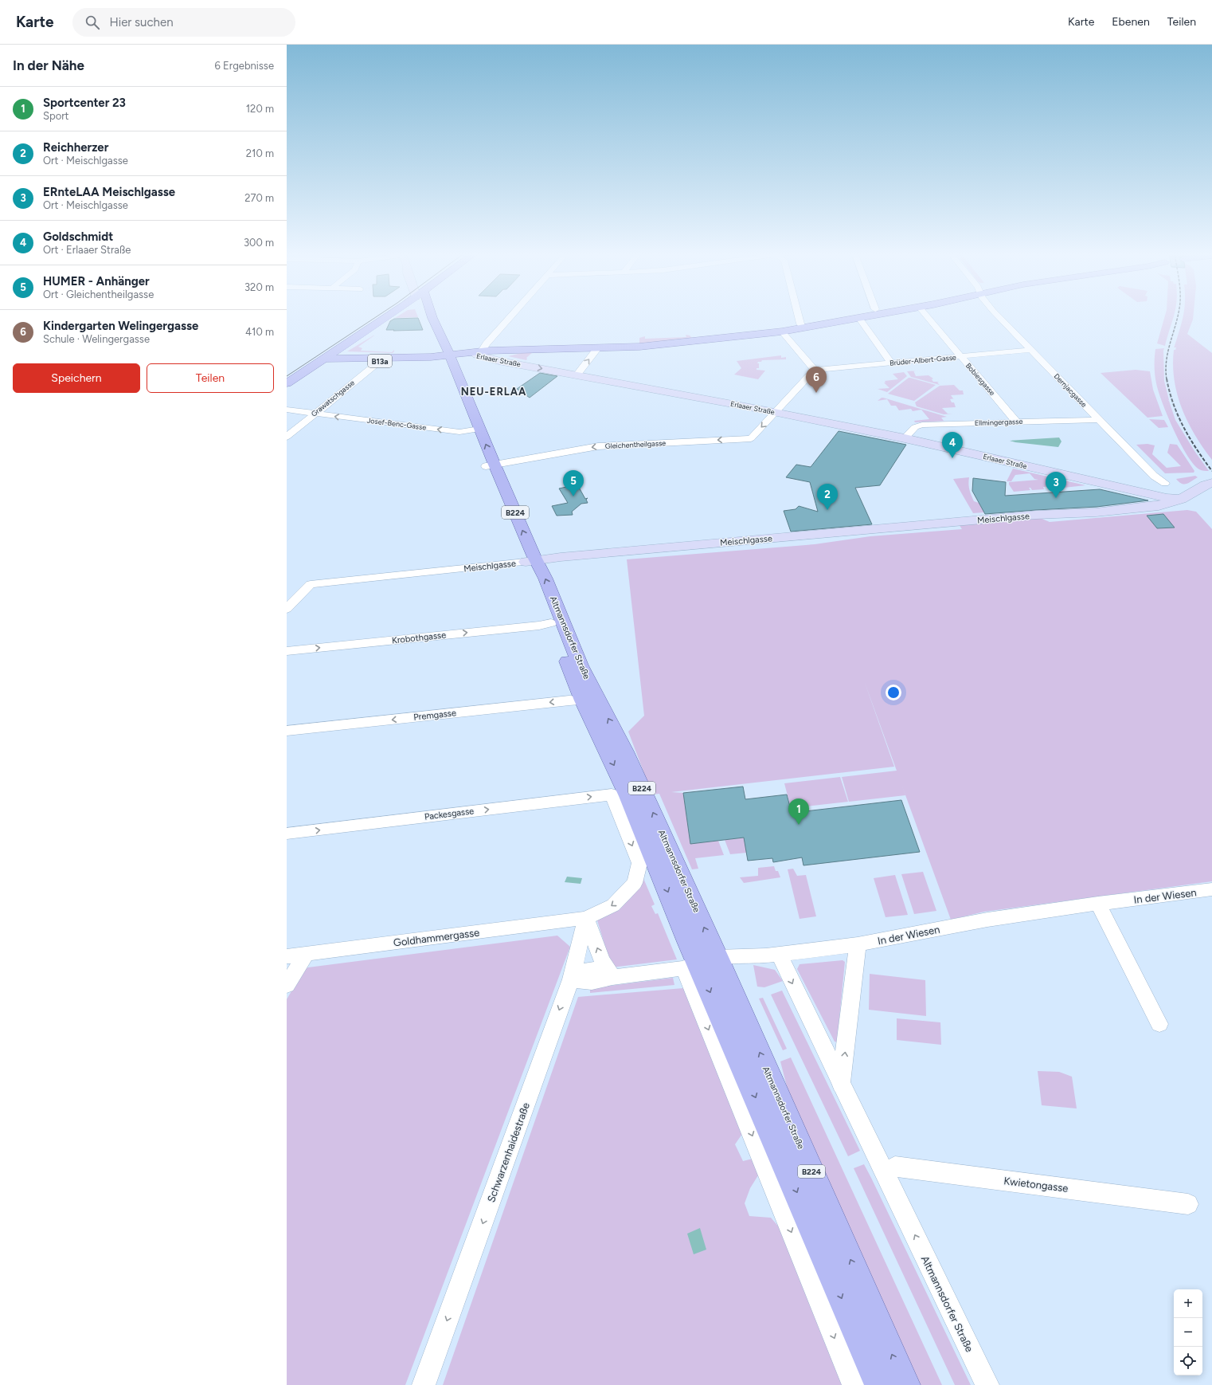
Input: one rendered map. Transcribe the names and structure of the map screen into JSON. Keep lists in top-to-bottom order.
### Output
{
  "streets": {
    "main road": [
      "Erlaaer Straße",
      "B13a",
      "B224",
      "Altmannsdorfer Straße"
    ],
    "street": [
      "Brüder-Albert-Gasse",
      "Bobiesgasse",
      "Dernjacgasse",
      "Grawatschgasse",
      "Ellmingergasse",
      "Josef-Benc-Gasse",
      "Gleichentheilgasse",
      "Meischlgasse",
      "Krobothgasse",
      "Premgasse",
      "Packesgasse",
      "In der Wiesen",
      "Goldhammergasse",
      "Schwarzenhaidestraße",
      "Kwietongasse"
    ]
  },
  "crossings": [
    ["Erlaaer Straße", "B13a"],
    ["Erlaaer Straße", "Grawatschgasse"],
    ["Erlaaer Straße", "Ellmingergasse"],
    ["Erlaaer Straße", "Gleichentheilgasse"],
    ["Erlaaer Straße", "Meischlgasse"],
    ["Erlaaer Straße", "Altmannsdorfer Straße"],
    ["Brüder-Albert-Gasse", "Bobiesgasse"],
    ["Brüder-Albert-Gasse", "Dernjacgasse"],
    ["Brüder-Albert-Gasse", "Gleichentheilgasse"],
    ["Bobiesgasse", "Ellmingergasse"],
    ["Dernjacgasse", "Ellmingergasse"],
    ["Grawatschgasse", "Josef-Benc-Gasse"],
    ["Josef-Benc-Gasse", "Altmannsdorfer Straße"],
    ["Gleichentheilgasse", "Altmannsdorfer Straße"],
    ["Meischlgasse", "Altmannsdorfer Straße"],
    ["Krobothgasse", "Altmannsdorfer Straße"],
    ["Altmannsdorfer Straße", "Premgasse"],
    ["Altmannsdorfer Straße", "In der Wiesen"],
    ["Altmannsdorfer Straße", "Kwietongasse"],
    ["Packesgasse", "Goldhammergasse"],
    ["Goldhammergasse", "Schwarzenhaidestraße"]
  ],
  "one_way": [
    "Josef-Benc-Gasse",
    "Gleichentheilgasse",
    "Krobothgasse",
    "Premgasse",
    "Packesgasse",
    "Schwarzenhaidestraße"
  ],
  "districts": ["NEU-ERLAA"],
  "page": {
    "header": "Karte",
    "search": "Hier suchen",
    "nav": ["Karte", "Ebenen", "Teilen"],
    "heading": ["In der Nähe", "6 Ergebnisse"],
    "list": [
      {
        "mark": "1",
        "name": "Sportcenter 23",
        "note": "Sport",
        "value": "120 m"
      },
      {
        "mark": "2",
        "name": "Reichherzer",
        "note": "Ort · Meischlgasse",
        "value": "210 m"
      },
      {
        "mark": "3",
        "name": "ERnteLAA Meischlgasse",
        "note": "Ort · Meischlgasse",
        "value": "270 m"
      },
      {
        "mark": "4",
        "name": "Goldschmidt",
        "note": "Ort · Erlaaer Straße",
        "value": "300 m"
      },
      {
        "mark": "5",
        "name": "HUMER - Anhänger",
        "note": "Ort · Gleichentheilgasse",
        "value": "320 m"
      },
      {
        "mark": "6",
        "name": "Kindergarten Welingergasse",
        "note": "Schule · Welingergasse",
        "value": "410 m"
      }
    ],
    "buttons": ["Speichern", "Teilen"],
    "pins": [
      "6",
      "4",
      "5",
      "3",
      "2",
      "1"
    ],
    "map_buttons": ["+", "−"]
  }
}
